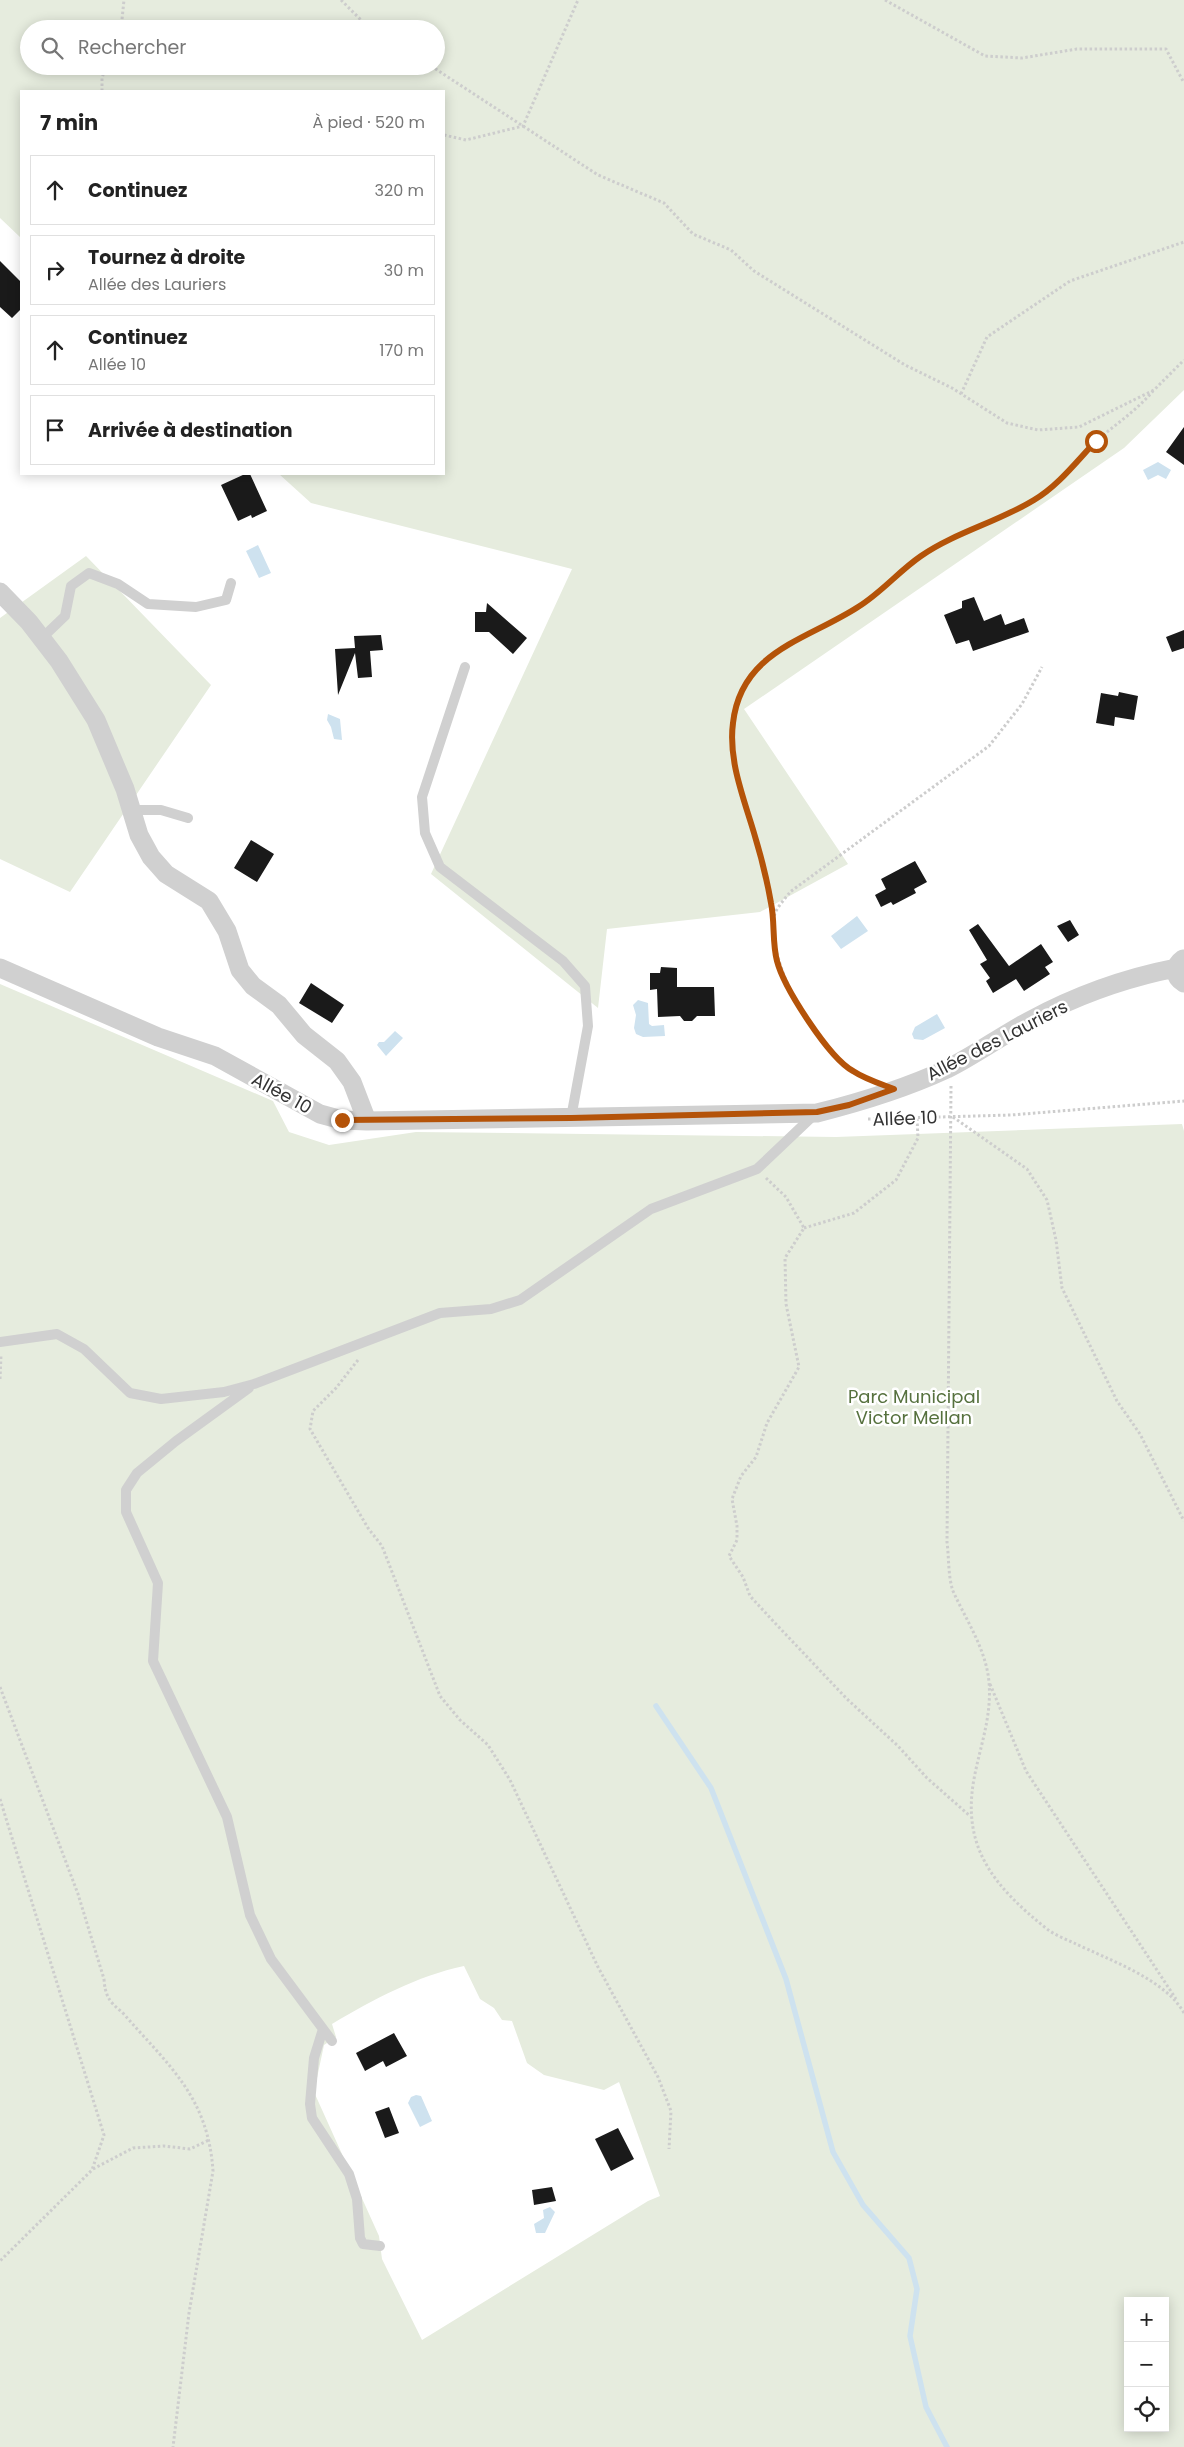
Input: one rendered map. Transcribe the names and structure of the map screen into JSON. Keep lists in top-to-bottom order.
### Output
{
  "streets": {
    "street": ["Allée des Lauriers", "Allée 10"]
  },
  "crossings": [
    ["Allée des Lauriers", "Allée 10"]
  ],
  "parks": ["Parc Municipal Victor Mellan"],
  "page": {
    "search": "Rechercher",
    "heading": ["7 min", "À pied · 520 m"],
    "list": [
      ["Continuez", "320 m"],
      ["Tournez à droite", "Allée des Lauriers", "30 m"],
      ["Continuez", "Allée 10", "170 m"],
      "Arrivée à destination"
    ],
    "map_buttons": ["+", "−"]
  }
}
